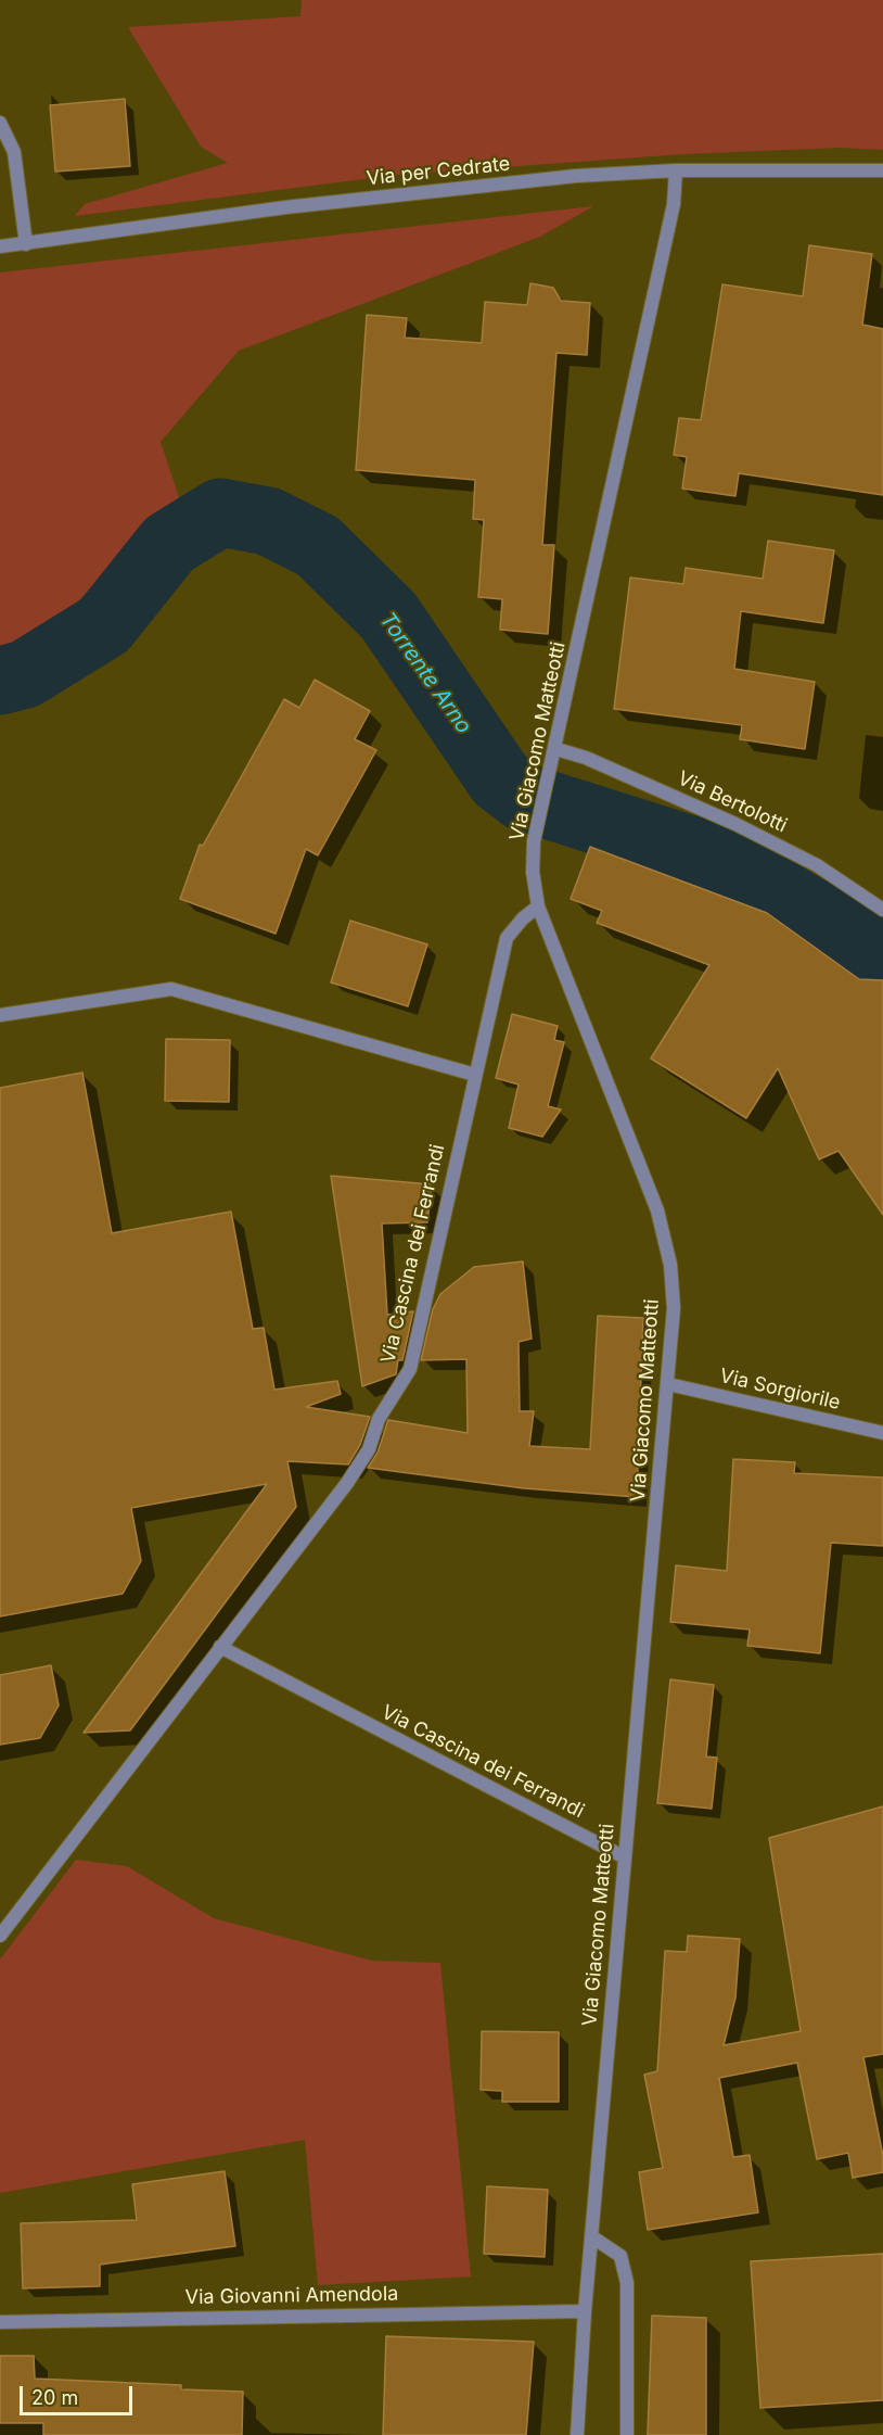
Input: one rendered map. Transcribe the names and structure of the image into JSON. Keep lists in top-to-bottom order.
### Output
{
  "streets": {
    "street": [
      "Via per Cedrate",
      "Via Giacomo Matteotti",
      "Via Bertolotti",
      "Via Cascina dei Ferrandi",
      "Via Sorgiorile",
      "Via Giovanni Amendola"
    ]
  },
  "crossings": [
    ["Via per Cedrate", "Via Giacomo Matteotti"],
    ["Via Giacomo Matteotti", "Via Bertolotti"],
    ["Via Giacomo Matteotti", "Via Cascina dei Ferrandi"],
    ["Via Giacomo Matteotti", "Via Sorgiorile"],
    ["Via Giacomo Matteotti", "Via Giovanni Amendola"]
  ],
  "water": ["Torrente Arno"],
  "scale_bar": "20 m"
}
